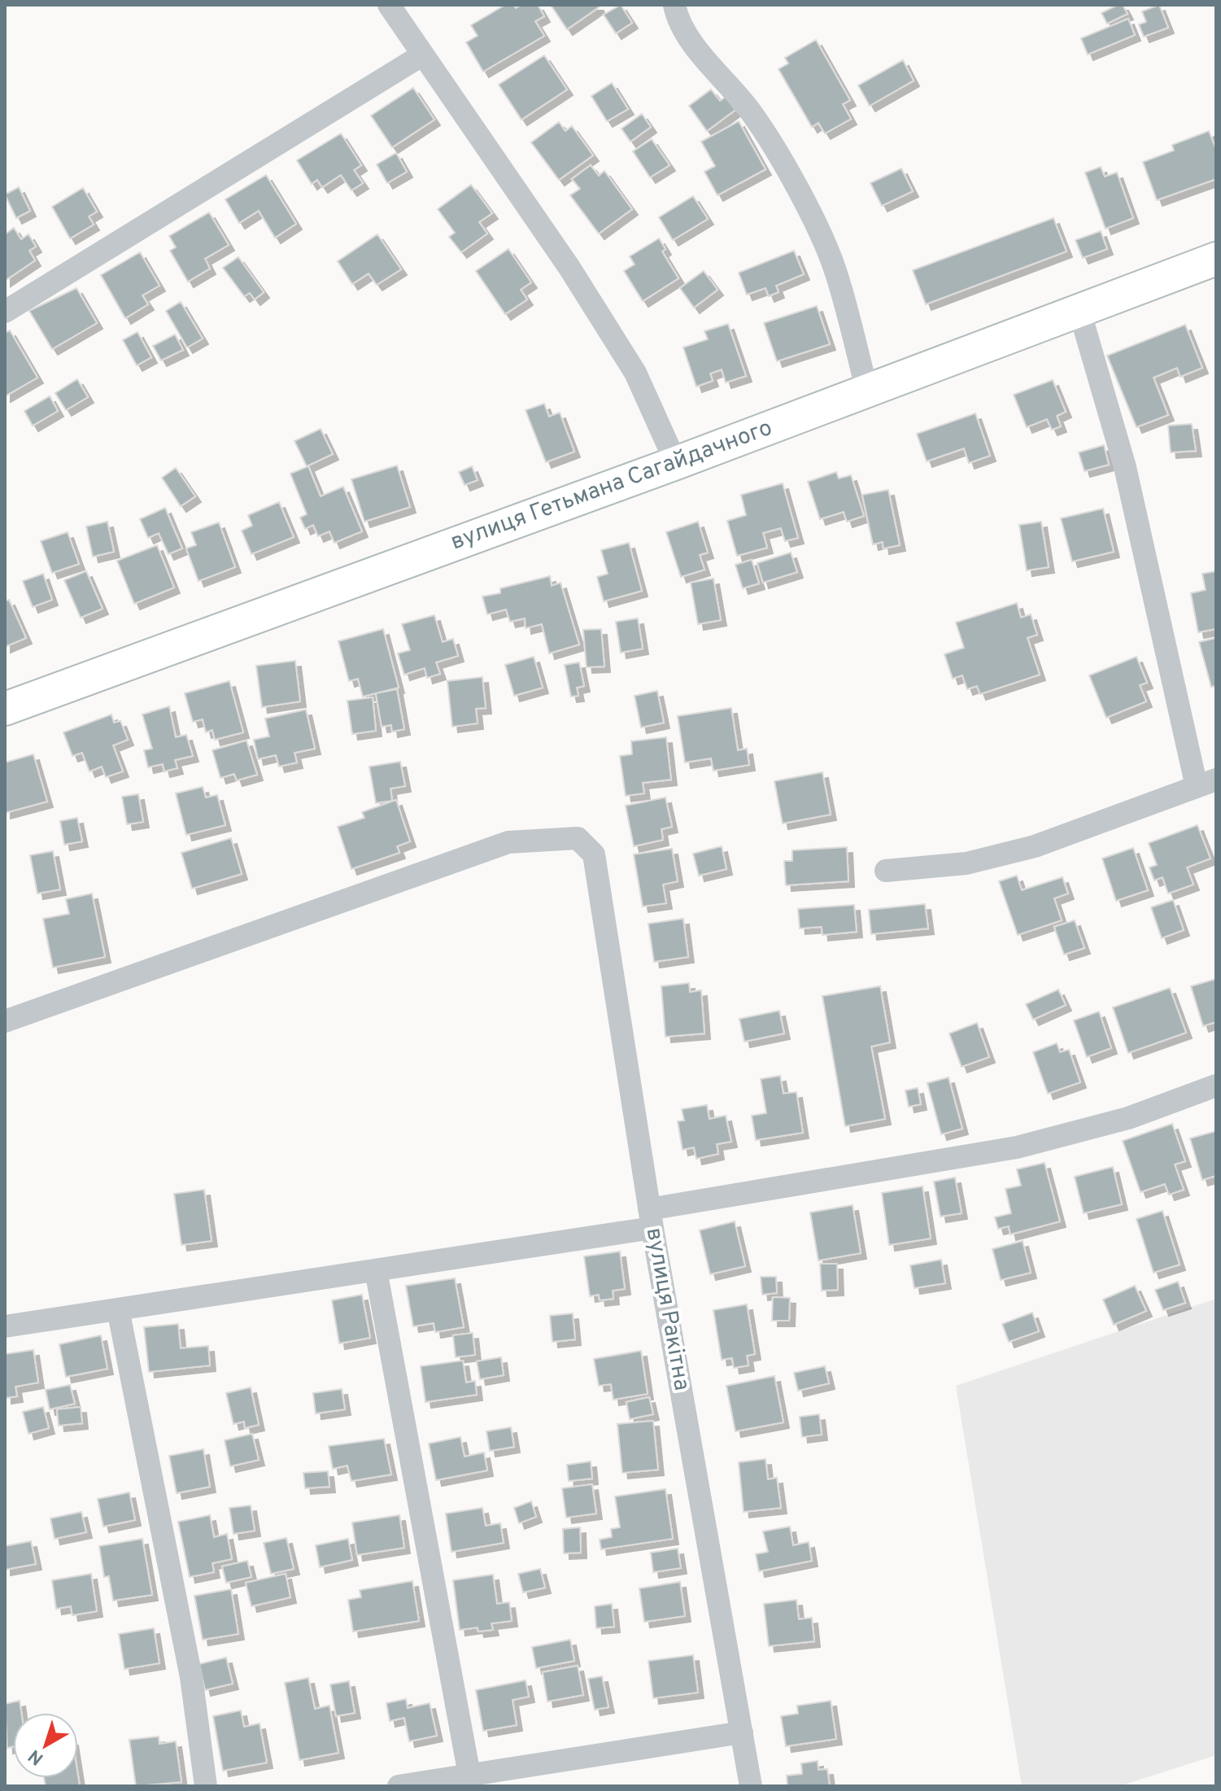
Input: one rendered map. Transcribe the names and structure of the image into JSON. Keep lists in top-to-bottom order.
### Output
{
  "streets": {
    "main road": ["вулиця Гетьмана Сагайдачного"],
    "street": ["вулиця Ракітна"]
  },
  "north": "bottom left"
}
